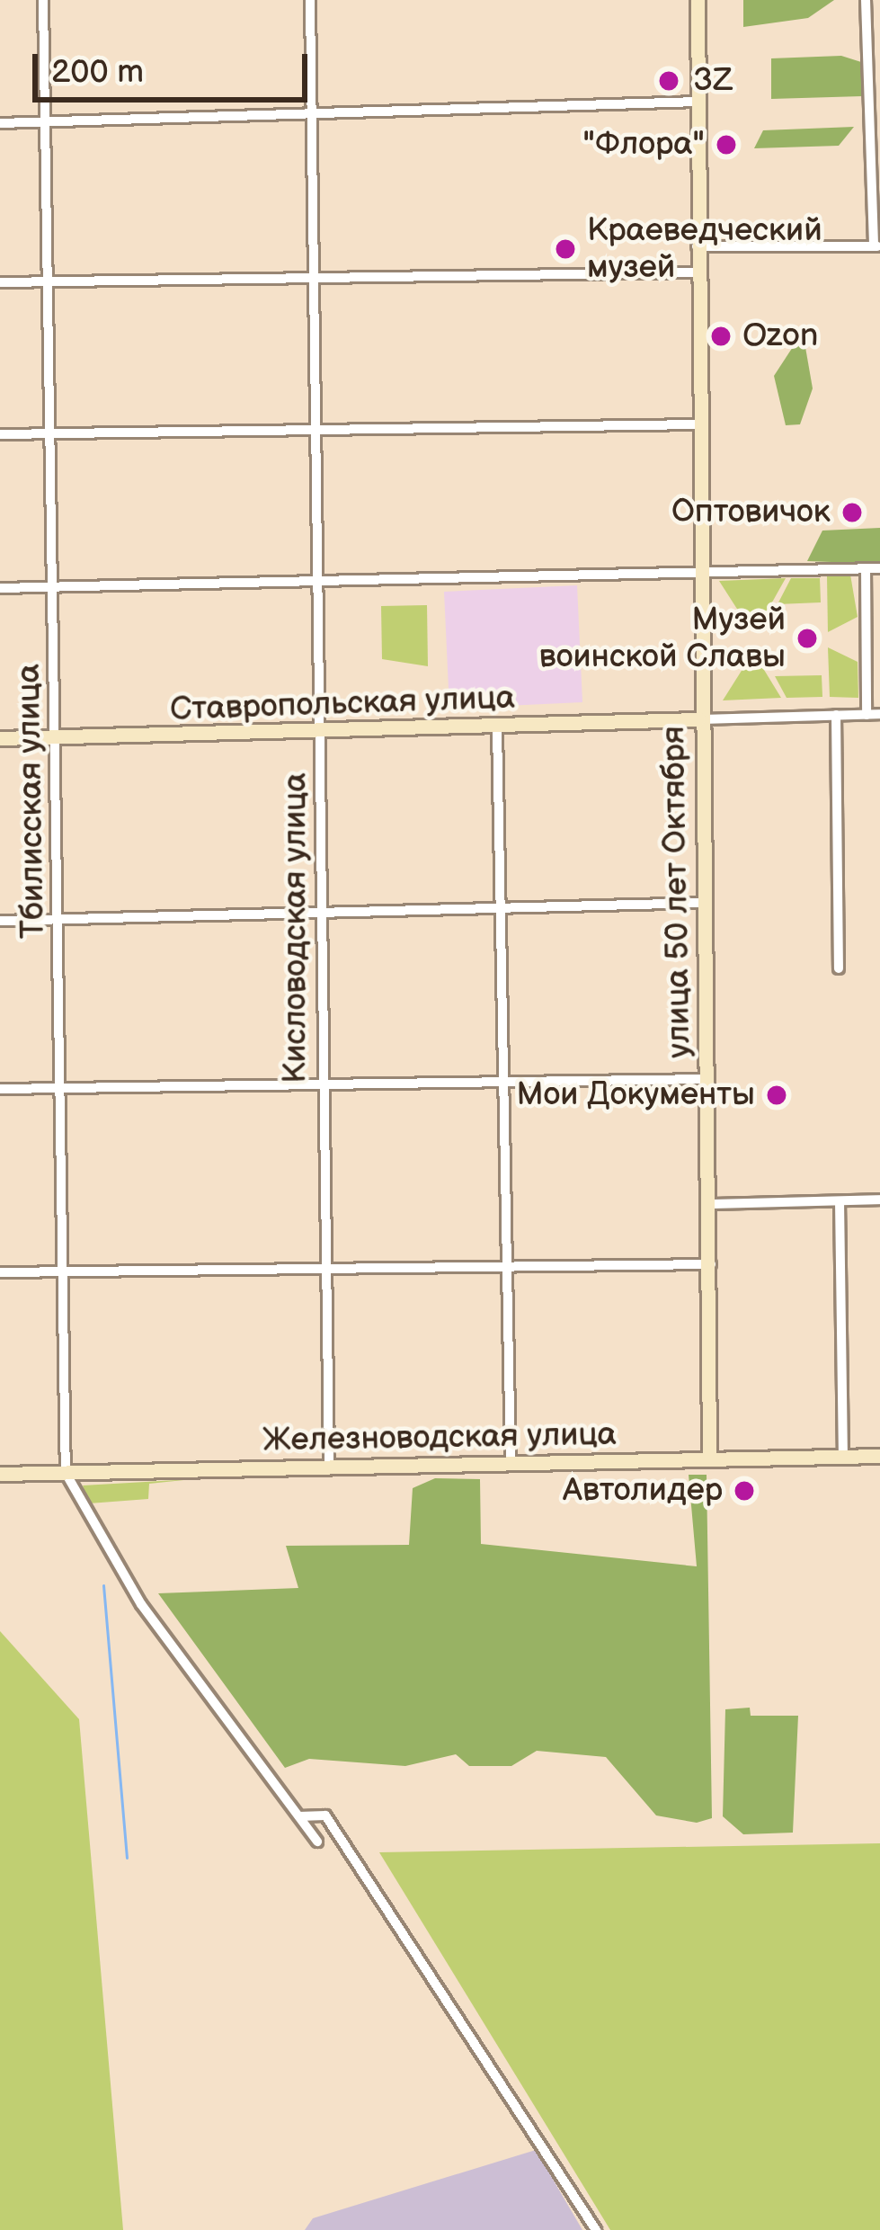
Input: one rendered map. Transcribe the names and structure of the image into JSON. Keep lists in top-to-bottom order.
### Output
{
  "streets": {
    "main road": ["Ставропольская улица", "улица 50 лет Октября", "Железноводская улица"],
    "street": ["Тбилисская улица", "Кисловодская улица"]
  },
  "crossings": [
    ["Ставропольская улица", "Тбилисская улица"],
    ["Ставропольская улица", "улица 50 лет Октября"],
    ["Ставропольская улица", "Кисловодская улица"],
    ["Тбилисская улица", "Железноводская улица"],
    ["улица 50 лет Октября", "Железноводская улица"],
    ["Кисловодская улица", "Железноводская улица"]
  ],
  "places": [
    "3Z",
    "\"Флора\"",
    "Краеведческий музей",
    "Ozon",
    "Оптовичок",
    "Музей воинской Славы",
    "Мои Документы",
    "Автолидер"
  ],
  "scale_bar": "200 m"
}
